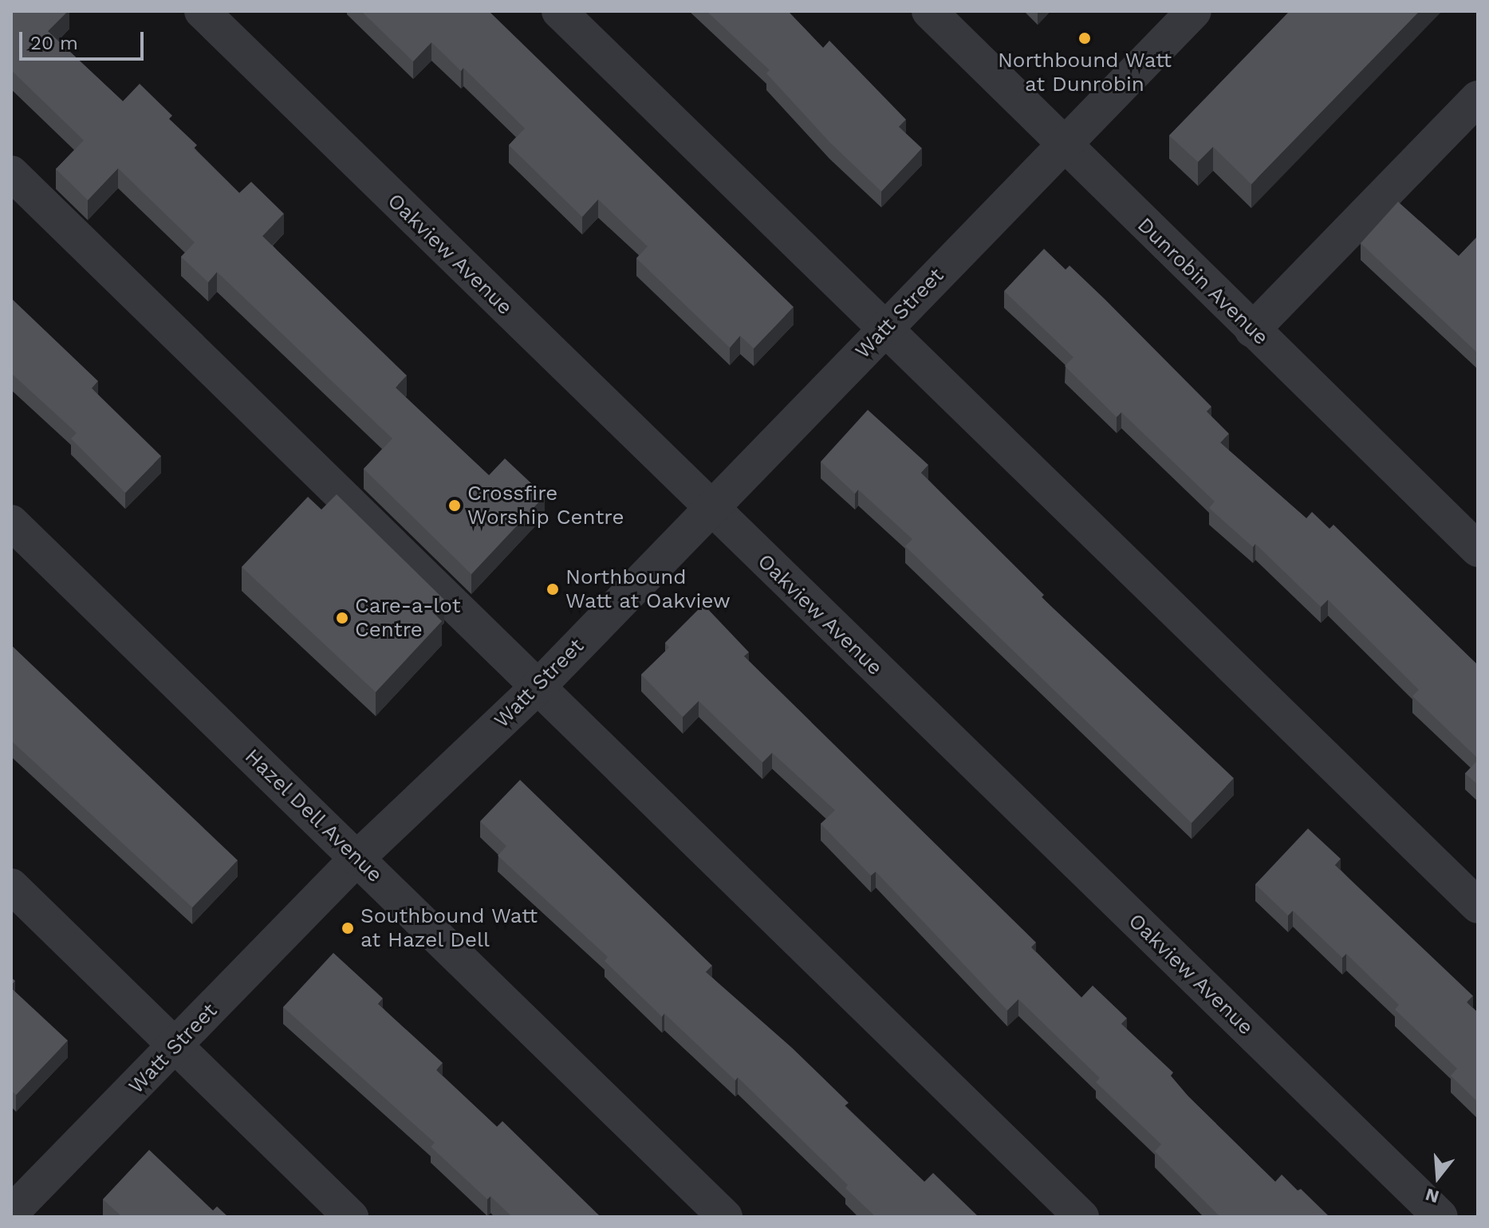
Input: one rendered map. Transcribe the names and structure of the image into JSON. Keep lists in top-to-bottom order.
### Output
{
  "streets": {
    "street": [
      "Oakview Avenue",
      "Dunrobin Avenue",
      "Watt Street",
      "Hazel Dell Avenue"
    ]
  },
  "crossings": [
    ["Oakview Avenue", "Watt Street"],
    ["Dunrobin Avenue", "Watt Street"],
    ["Watt Street", "Hazel Dell Avenue"]
  ],
  "places": [
    "Northbound Watt at Dunrobin",
    "Crossfire Worship Centre",
    "Northbound Watt at Oakview",
    "Care-a-lot Centre",
    "Southbound Watt at Hazel Dell"
  ],
  "scale_bar": "20 m",
  "north": "bottom"
}
